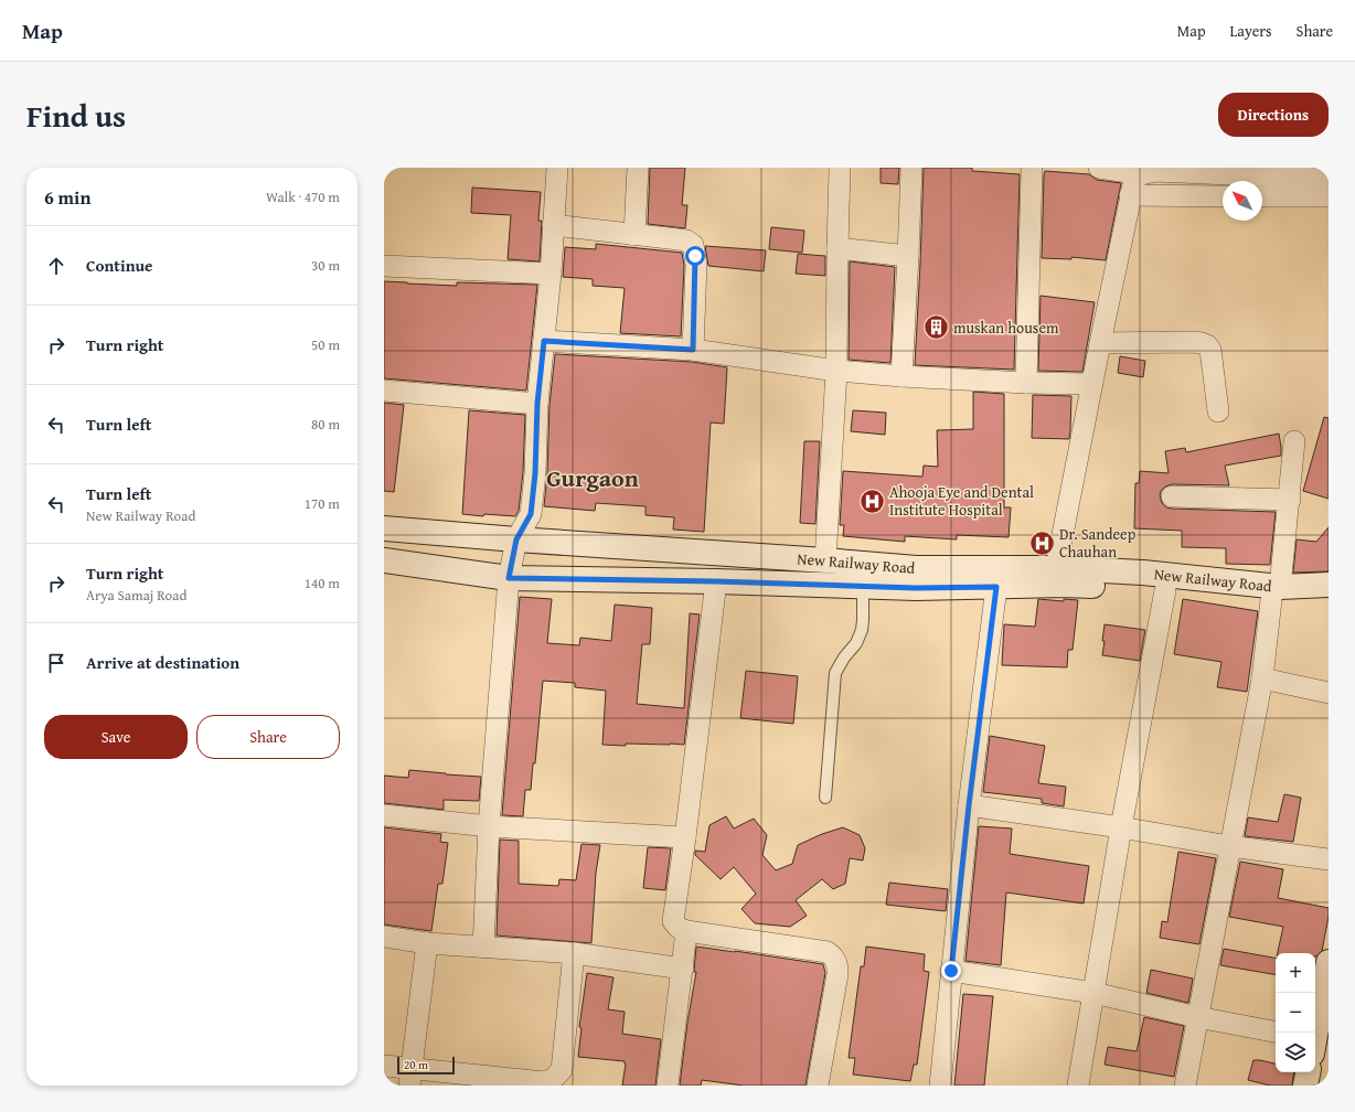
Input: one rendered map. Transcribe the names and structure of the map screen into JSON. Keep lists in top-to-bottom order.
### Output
{
  "streets": {
    "main road": ["New Railway Road"]
  },
  "districts": ["Gurgaon"],
  "places": {
    "building": ["muskan housem"],
    "hospital": ["Ahooja Eye and Dental Institute Hospital", "Dr. Sandeep Chauhan"]
  },
  "scale_bar": "20 m",
  "north": "top left",
  "page": {
    "header": "Map",
    "nav": ["Map", "Layers", "Share"],
    "title": "Find us",
    "buttons": [
      "Directions",
      ["Save", "Share"]
    ],
    "heading": ["6 min", "Walk · 470 m"],
    "list": [
      ["Continue", "30 m"],
      ["Turn right", "50 m"],
      ["Turn left", "80 m"],
      ["Turn left", "New Railway Road", "170 m"],
      ["Turn right", "Arya Samaj Road", "140 m"],
      "Arrive at destination"
    ],
    "map_buttons": ["+", "−"],
    "scale": "20 m"
  }
}
